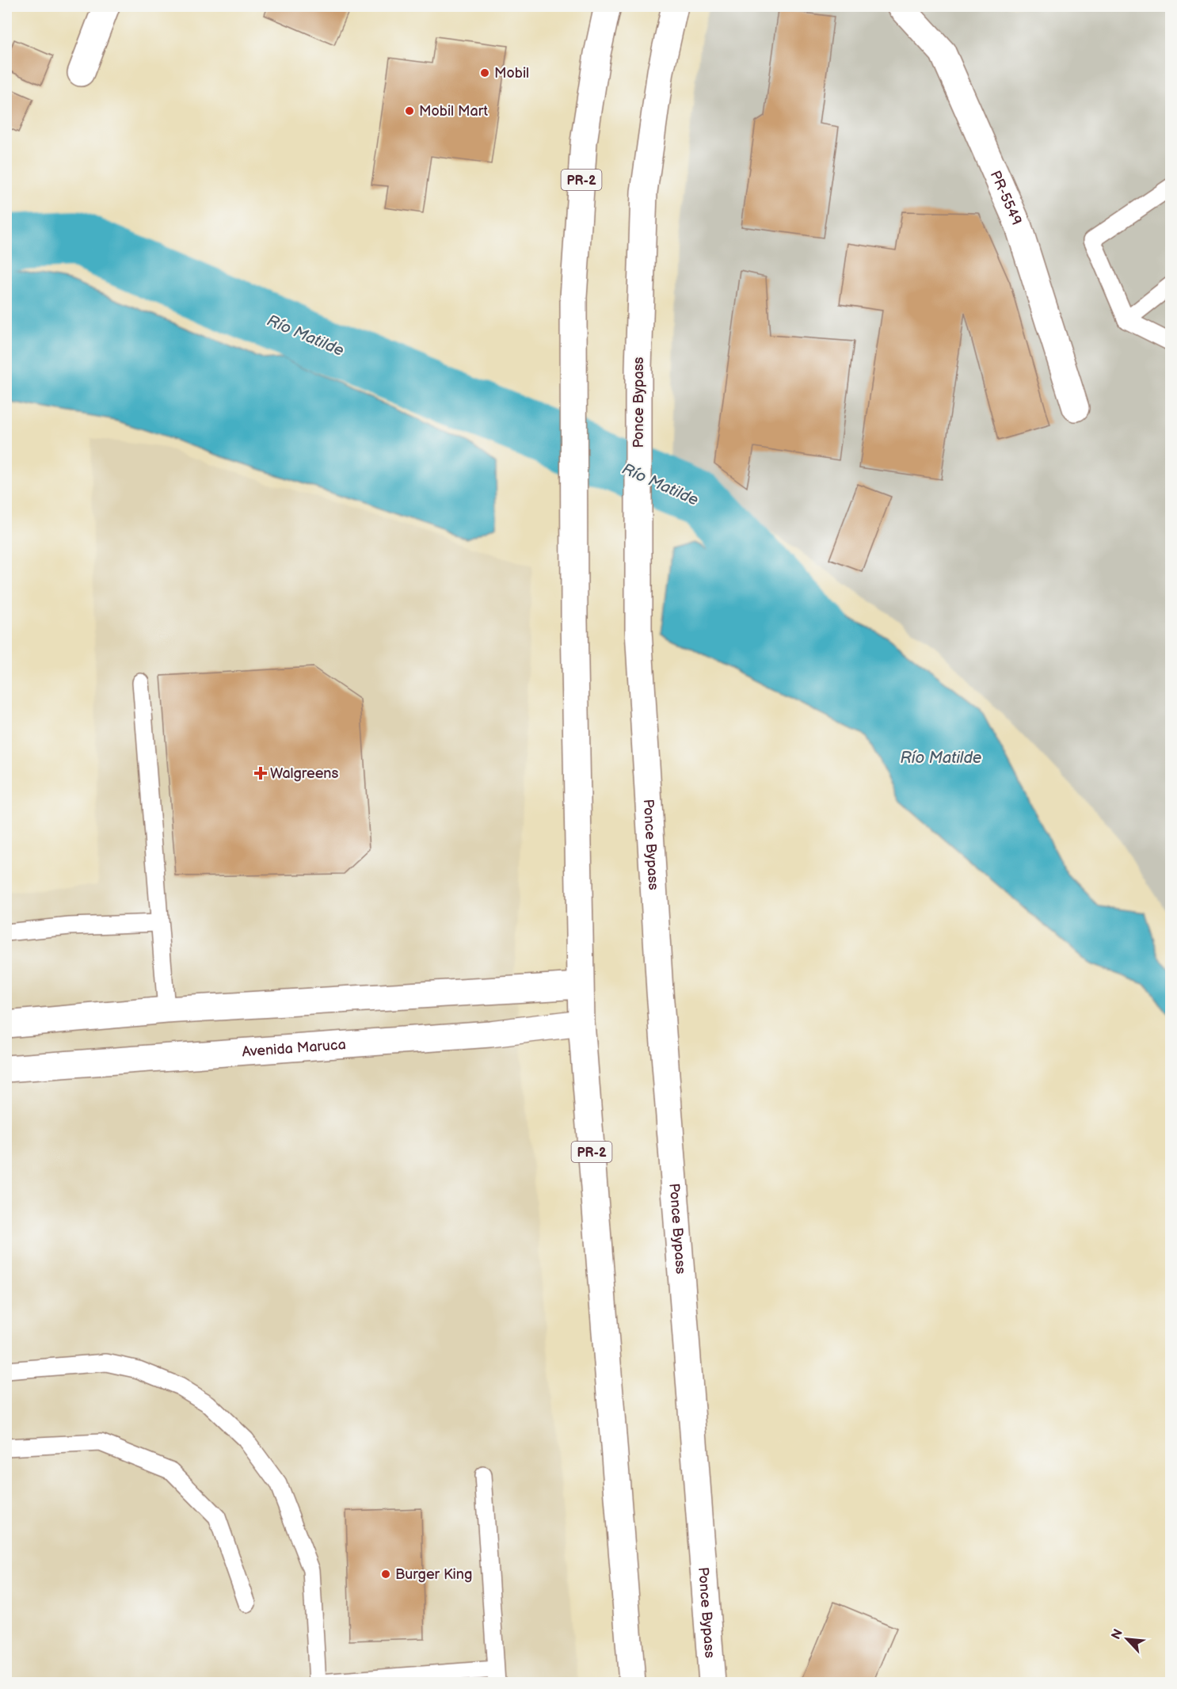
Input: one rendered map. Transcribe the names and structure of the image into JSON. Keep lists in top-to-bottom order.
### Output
{
  "streets": {
    "main road": [
      "PR-2",
      "PR-5549",
      "Ponce Bypass",
      "Avenida Maruca"
    ]
  },
  "crossings": [
    ["PR-2", "Avenida Maruca"]
  ],
  "water": ["Río Matilde"],
  "places": {
    "other": ["Mobil", "Mobil Mart", "Burger King"],
    "health": ["Walgreens"]
  },
  "north": "top left"
}
